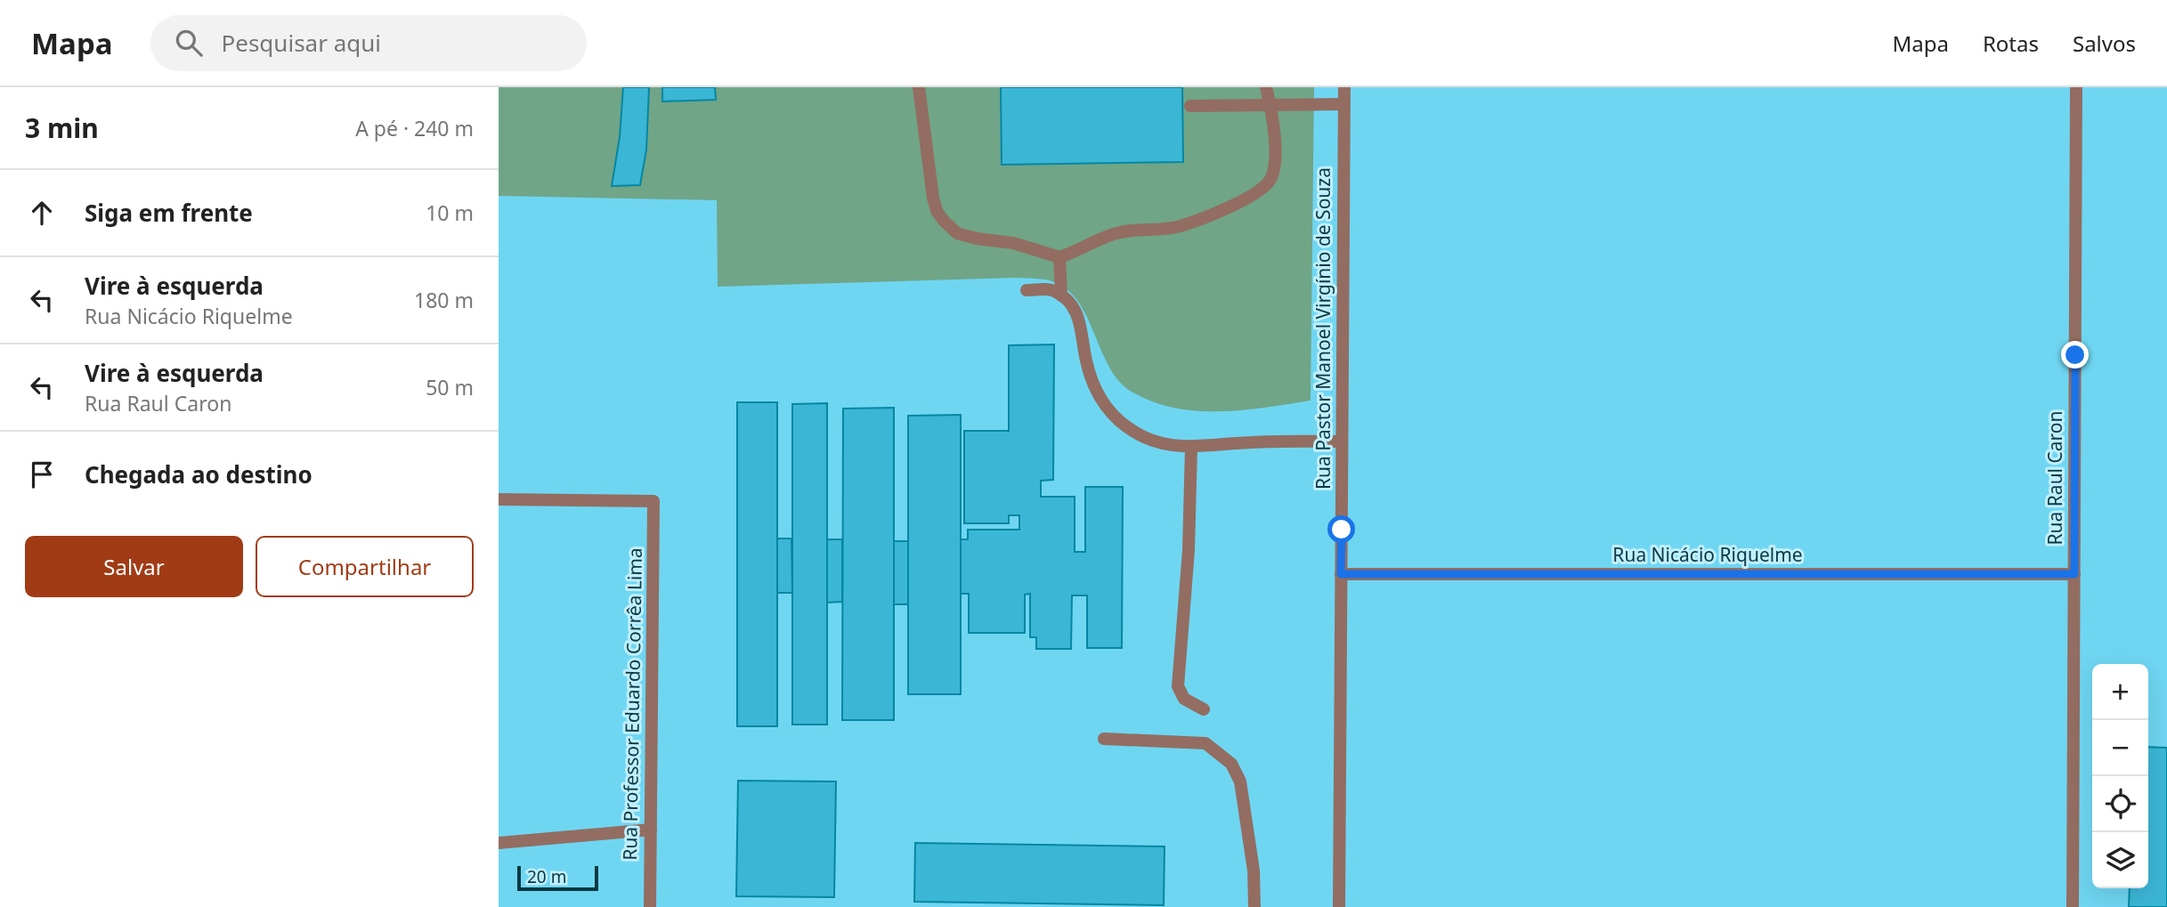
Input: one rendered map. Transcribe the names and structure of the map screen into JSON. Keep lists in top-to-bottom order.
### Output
{
  "streets": {
    "street": [
      "Rua Pastor Manoel Virgínio de Souza",
      "Rua Raul Caron",
      "Rua Nicácio Riquelme",
      "Rua Professor Eduardo Corrêa Lima"
    ]
  },
  "crossings": [
    ["Rua Pastor Manoel Virgínio de Souza", "Rua Nicácio Riquelme"],
    ["Rua Raul Caron", "Rua Nicácio Riquelme"]
  ],
  "scale_bar": "20 m",
  "page": {
    "header": "Mapa",
    "search": "Pesquisar aqui",
    "nav": ["Mapa", "Rotas", "Salvos"],
    "heading": ["3 min", "A pé · 240 m"],
    "list": [
      ["Siga em frente", "10 m"],
      ["Vire à esquerda", "Rua Nicácio Riquelme", "180 m"],
      ["Vire à esquerda", "Rua Raul Caron", "50 m"],
      "Chegada ao destino"
    ],
    "buttons": ["Salvar", "Compartilhar"],
    "map_buttons": ["+", "−"],
    "scale": "20 m"
  }
}
